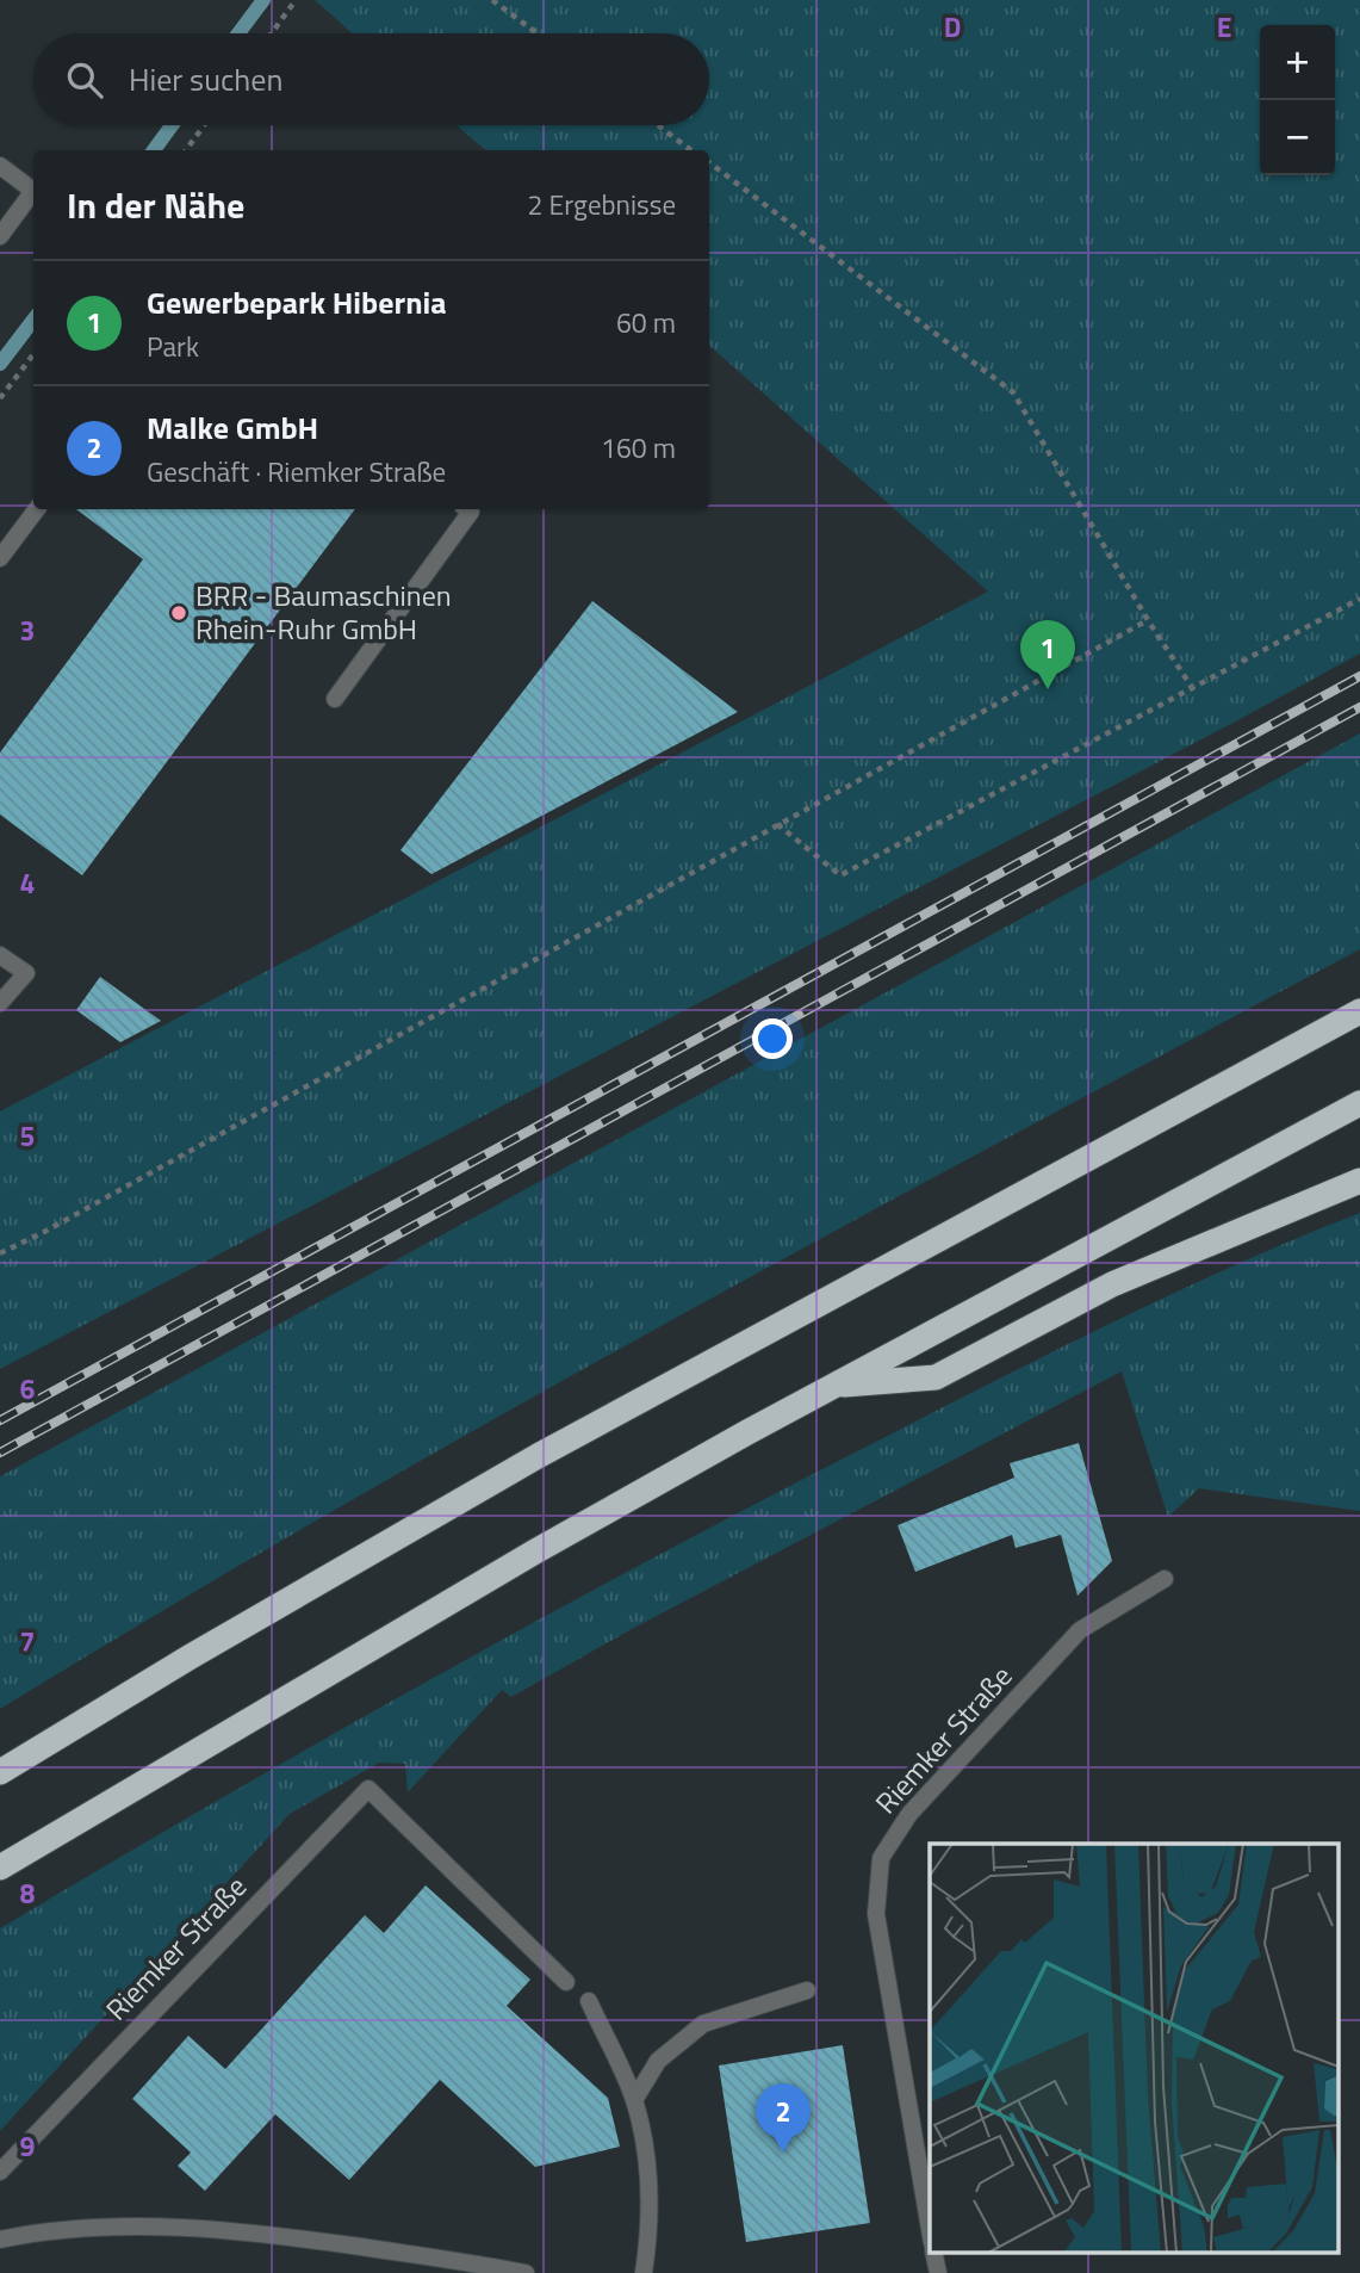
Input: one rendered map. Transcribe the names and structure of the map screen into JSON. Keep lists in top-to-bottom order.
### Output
{
  "streets": {
    "street": ["Riemker Straße"]
  },
  "places": ["BRR - Baumaschinen Rhein-Ruhr GmbH"],
  "page": {
    "map_buttons": ["+", "−"],
    "search": "Hier suchen",
    "heading": ["In der Nähe", "2 Ergebnisse"],
    "list": [
      {
        "mark": "1",
        "name": "Gewerbepark Hibernia",
        "note": "Park",
        "value": "60 m"
      },
      {
        "mark": "2",
        "name": "Malke GmbH",
        "note": "Geschäft · Riemker Straße",
        "value": "160 m"
      }
    ],
    "pins": ["1", "2"]
  },
  "grid": {
    "columns": ["D", "E"],
    "rows": [
      "3",
      "4",
      "5",
      "6",
      "7",
      "8",
      "9"
    ]
  }
}
